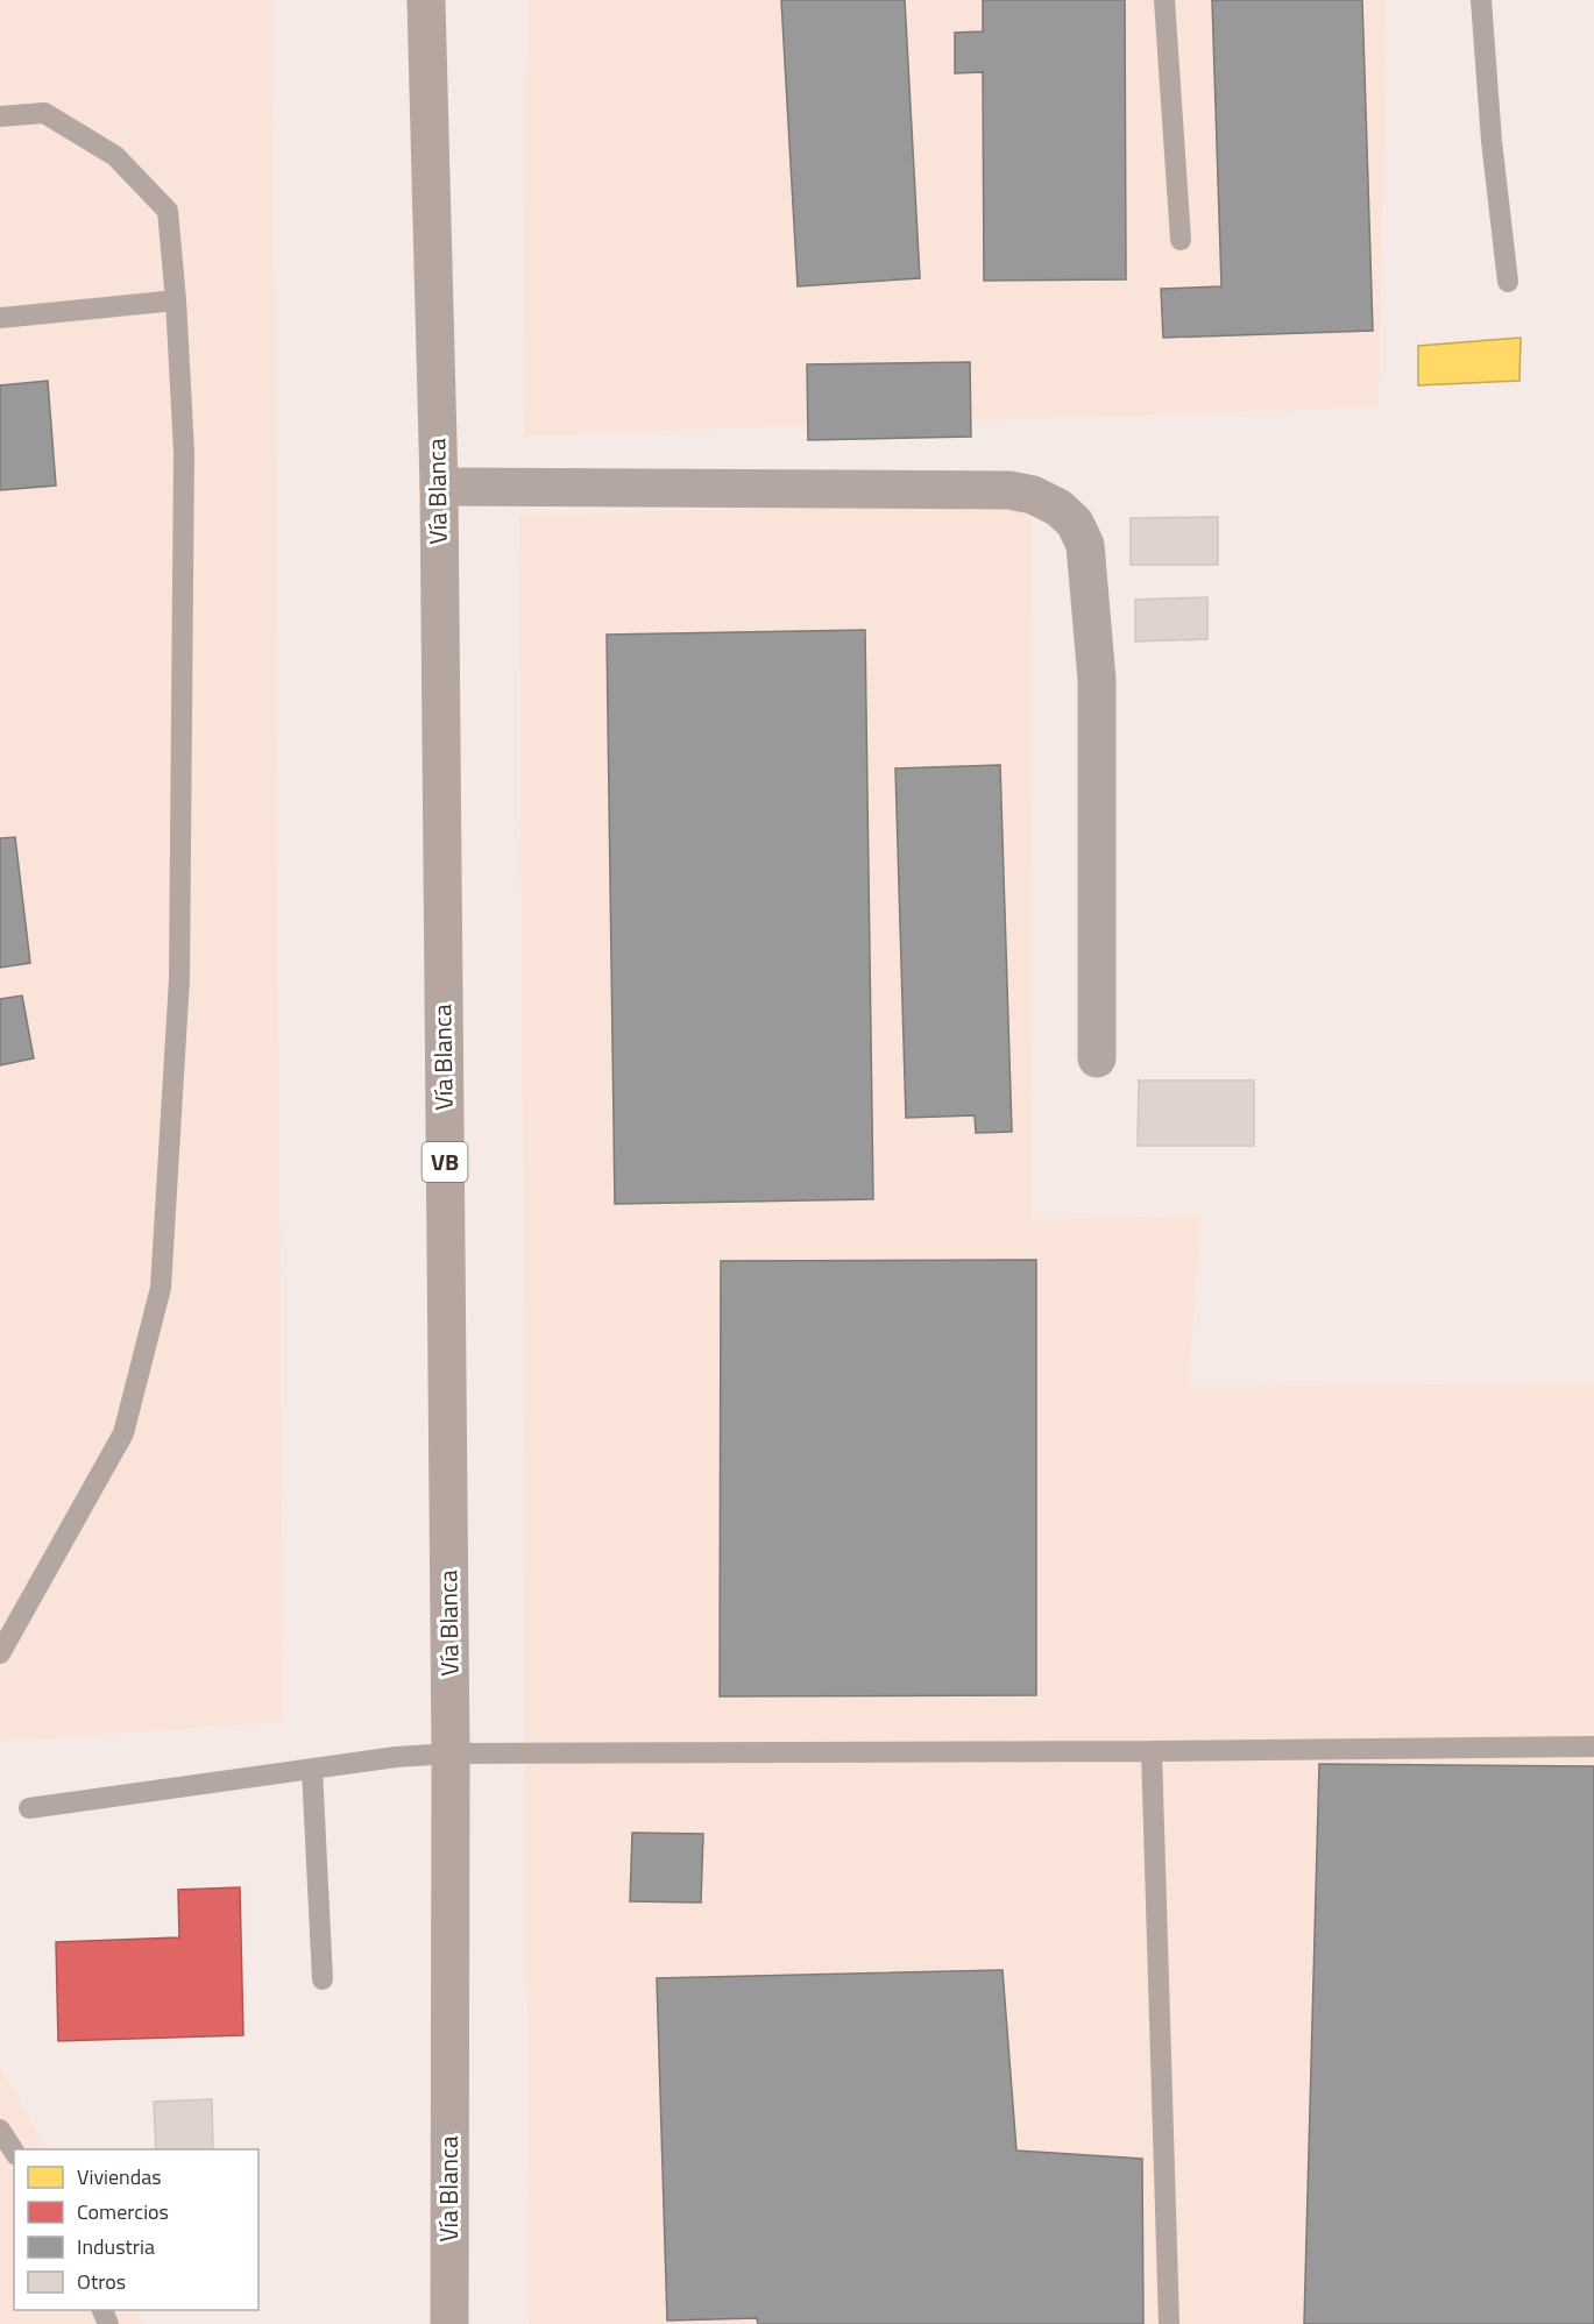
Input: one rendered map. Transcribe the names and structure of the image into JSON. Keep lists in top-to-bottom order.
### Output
{
  "streets": {
    "main road": ["Vía Blanca", "VB"]
  },
  "legend": [
    "Viviendas",
    "Comercios",
    "Industria",
    "Otros"
  ]
}
